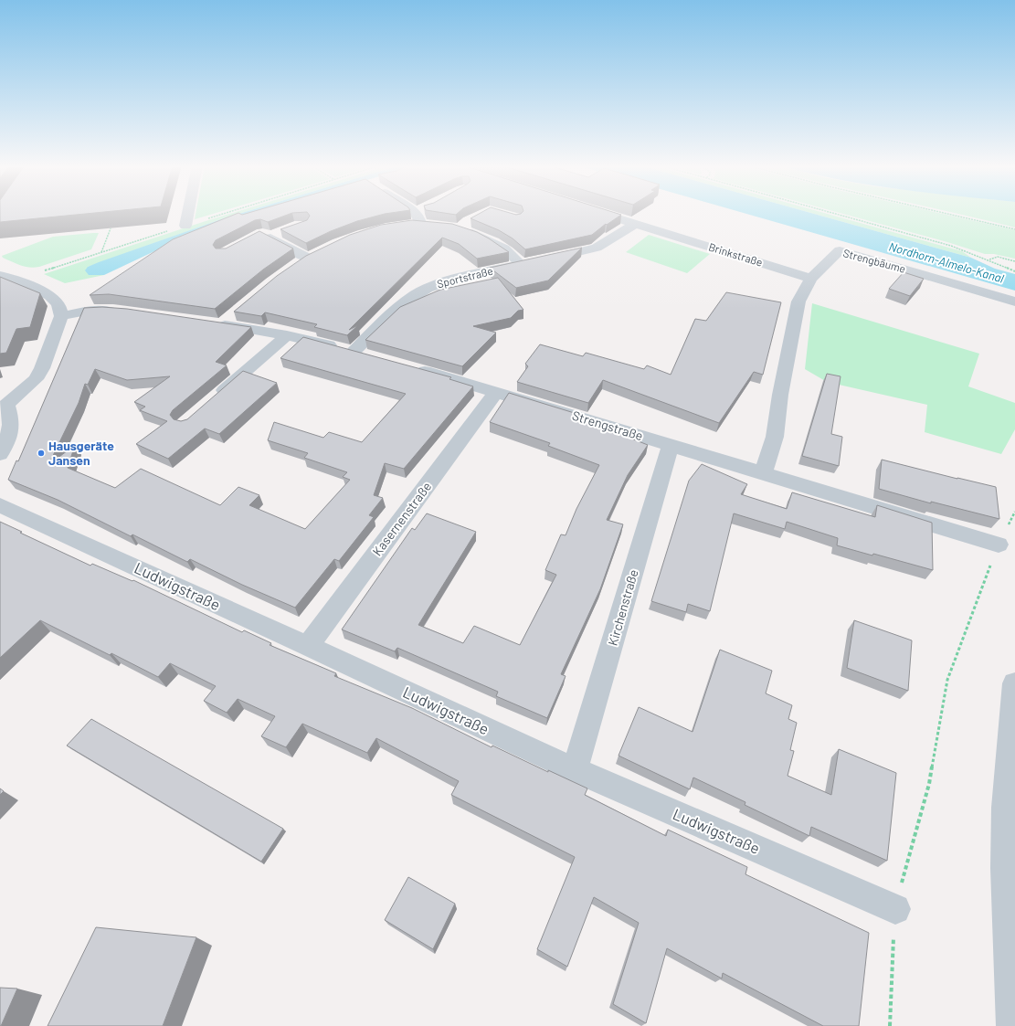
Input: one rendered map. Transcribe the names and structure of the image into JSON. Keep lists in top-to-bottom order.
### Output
{
  "streets": {
    "street": [
      "Brinkstraße",
      "Strengbäume",
      "Sportstraße",
      "Strengstraße",
      "Kasernenstraße",
      "Ludwigstraße",
      "Kirchenstraße"
    ]
  },
  "crossings": [
    ["Brinkstraße", "Strengbäume"],
    ["Brinkstraße", "Sportstraße"],
    ["Strengbäume", "Strengstraße"],
    ["Strengstraße", "Kasernenstraße"],
    ["Strengstraße", "Kirchenstraße"],
    ["Kasernenstraße", "Ludwigstraße"],
    ["Ludwigstraße", "Kirchenstraße"]
  ],
  "water": ["Nordhorn-Almelo-Kanal"],
  "places": ["Hausgeräte Jansen"]
}
